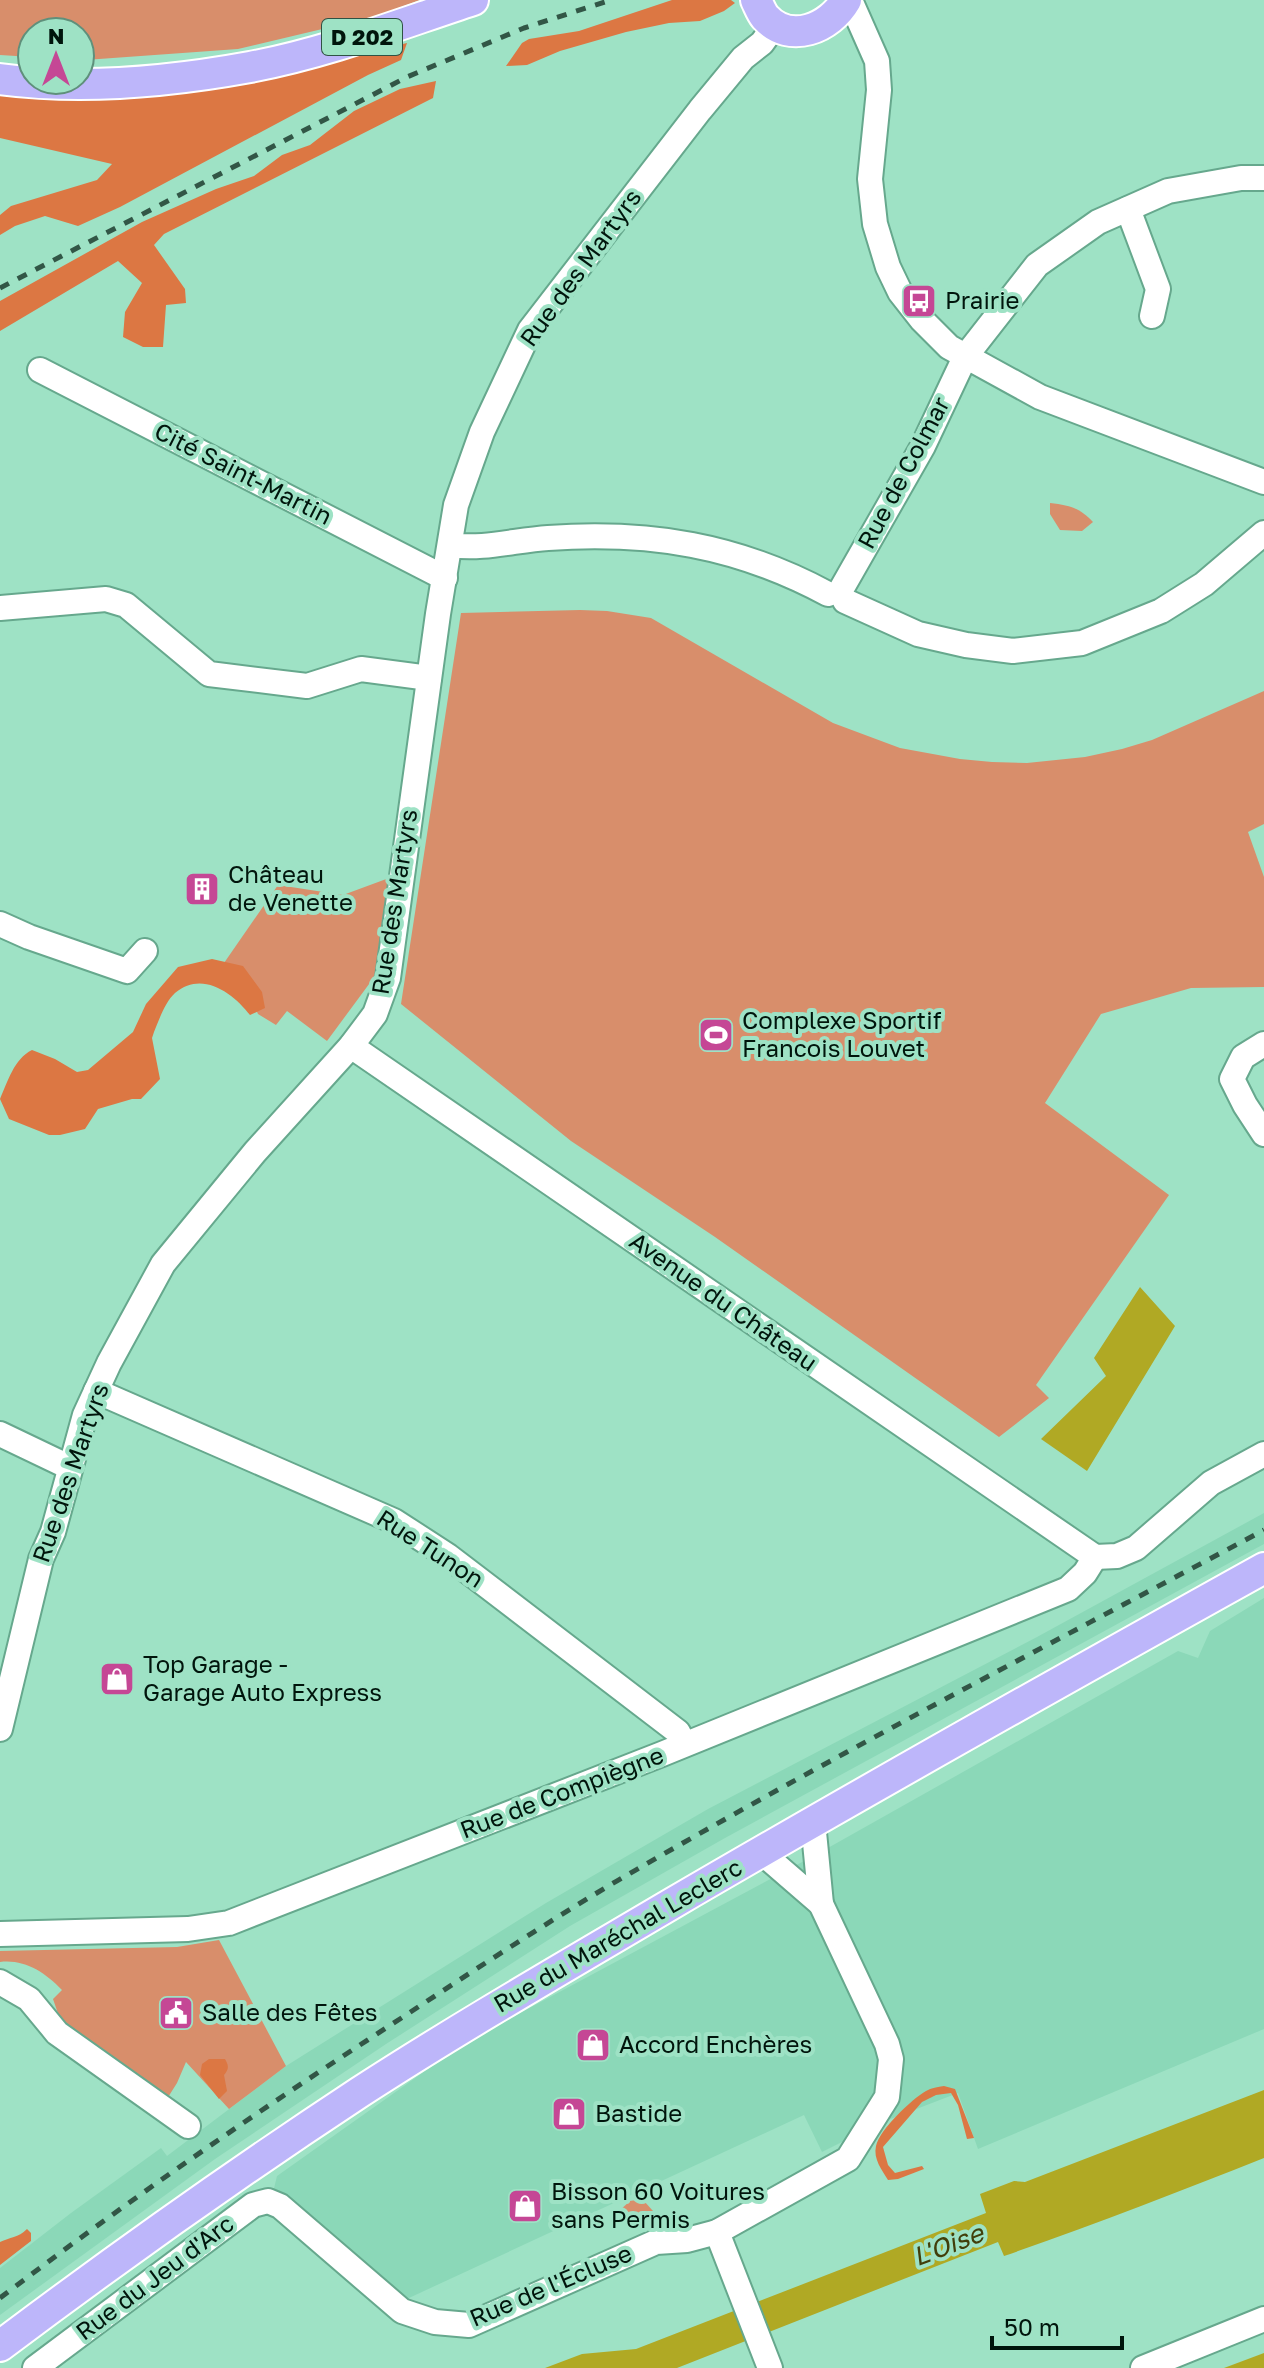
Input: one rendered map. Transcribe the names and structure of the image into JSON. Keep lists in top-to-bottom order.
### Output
{
  "streets": {
    "main road": ["D 202", "Rue du Maréchal Leclerc"],
    "street": [
      "Rue des Martyrs",
      "Rue de Colmar",
      "Cité Saint-Martin",
      "Avenue du Château",
      "Rue Tunon",
      "Rue de Compiègne",
      "Rue du Jeu d'Arc",
      "Rue de l'Écluse"
    ]
  },
  "crossings": [
    ["Rue des Martyrs", "Cité Saint-Martin"],
    ["Rue des Martyrs", "Avenue du Château"],
    ["Rue des Martyrs", "Rue Tunon"],
    ["Avenue du Château", "Rue de Compiègne"],
    ["Rue Tunon", "Rue de Compiègne"],
    ["Rue du Maréchal Leclerc", "Rue de l'Écluse"],
    ["Rue du Jeu d'Arc", "Rue de l'Écluse"]
  ],
  "water": ["L'Oise"],
  "places": {
    "bus stop": ["Prairie"],
    "building": ["Château de Venette"],
    "sports": ["Complexe Sportif Francois Louvet"],
    "shop": [
      "Top Garage - Garage Auto Express",
      "Accord Enchères",
      "Bastide",
      "Bisson 60 Voitures sans Permis"
    ],
    "public building": ["Salle des Fêtes"]
  },
  "scale_bar": "50 m",
  "north": "top"
}
